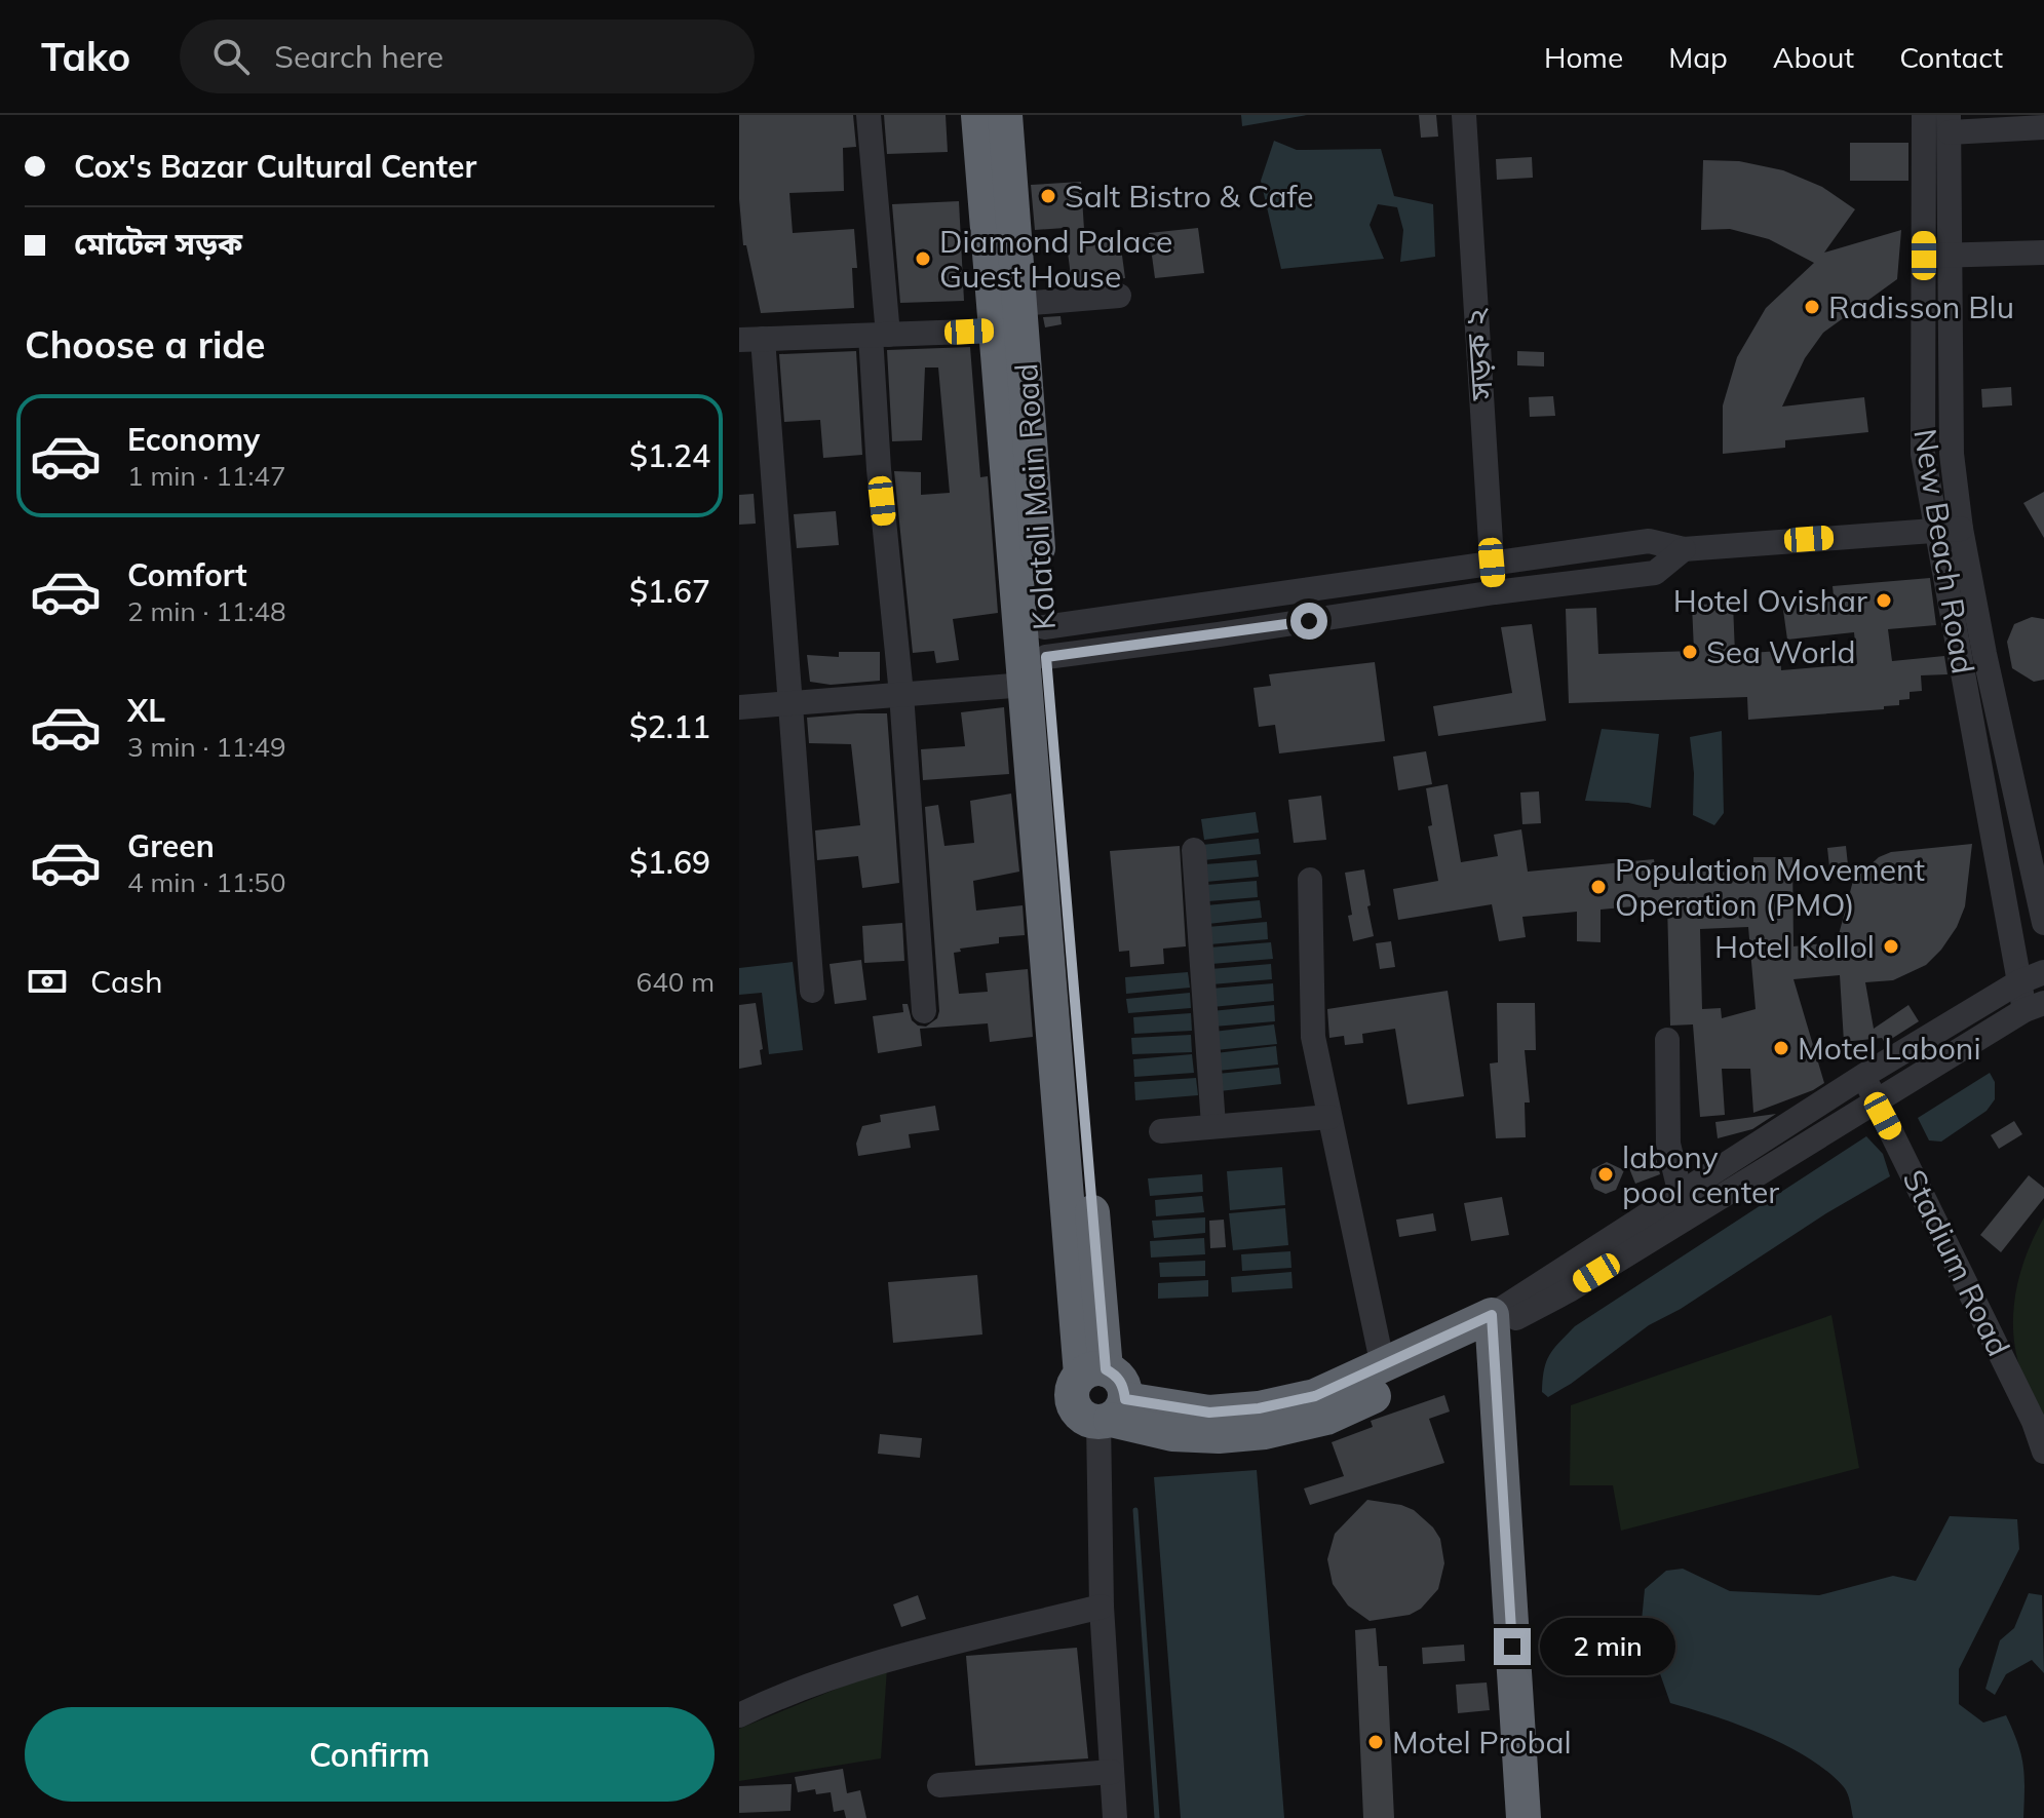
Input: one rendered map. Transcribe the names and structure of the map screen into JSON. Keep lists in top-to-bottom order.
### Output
{
  "streets": {
    "highway": ["Kolatoli Main Road"],
    "street": ["সড়ক ২", "New Beach Road", "Stadium Road"]
  },
  "places": [
    "Salt Bistro & Cafe",
    "Diamond Palace Guest House",
    "Radisson Blu",
    "Hotel Ovishar",
    "Sea World",
    "Population Movement Operation (PMO)",
    "Hotel Kollol",
    "Motel Laboni",
    "labony pool center",
    "Motel Probal"
  ],
  "page": {
    "header": "Tako",
    "search": "Search here",
    "nav": [
      "Home",
      "Map",
      "About",
      "Contact"
    ],
    "banner": ["Cox's Bazar Cultural Center", "মোটেল সড়ক"],
    "heading": "Choose a ride",
    "list": [
      {
        "name": "Economy",
        "note": "1 min · 11:47",
        "value": "$1.24"
      },
      {
        "name": "Comfort",
        "note": "2 min · 11:48",
        "value": "$1.67"
      },
      {
        "name": "XL",
        "note": "3 min · 11:49",
        "value": "$2.11"
      },
      {
        "name": "Green",
        "note": "4 min · 11:50",
        "value": "$1.69"
      }
    ],
    "pay": ["Cash", "640 m"],
    "bubble": "2 min",
    "buttons": "Confirm"
  }
}
